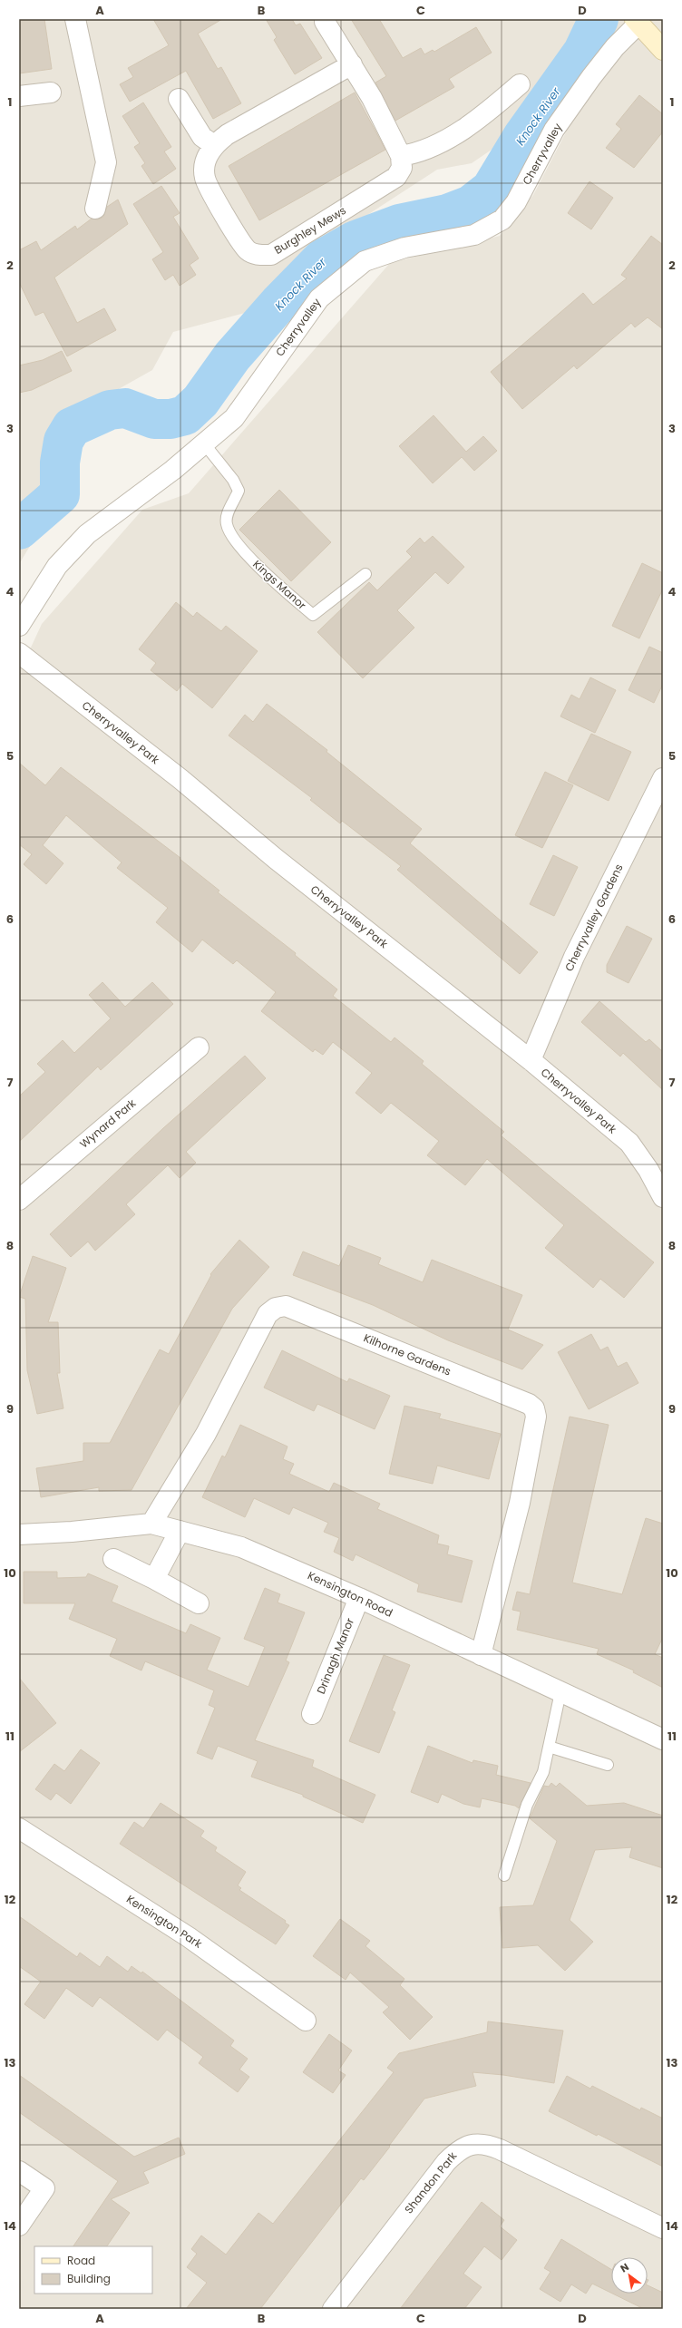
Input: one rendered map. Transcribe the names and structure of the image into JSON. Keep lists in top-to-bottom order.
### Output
{
  "streets": {
    "street": [
      "Cherryvalley",
      "Burghley Mews",
      "Cherryvalley Park",
      "Cherryvalley Gardens",
      "Wynard Park",
      "Kilhorne Gardens",
      "Kensington Road",
      "Drinagh Manor",
      "Kensington Park",
      "Shandon Park"
    ],
    "lane": ["Kings Manor"]
  },
  "crossings": [
    ["Cherryvalley", "Kings Manor"],
    ["Cherryvalley Park", "Cherryvalley Gardens"],
    ["Kilhorne Gardens", "Kensington Road"],
    ["Kensington Road", "Drinagh Manor"]
  ],
  "water": ["Knock River"],
  "legend": ["Road", "Building"],
  "north": "top left",
  "grid": {
    "columns": [
      "A",
      "B",
      "C",
      "D"
    ],
    "rows": [
      "1",
      "2",
      "3",
      "4",
      "5",
      "6",
      "7",
      "8",
      "9",
      "10",
      "11",
      "12",
      "13",
      "14"
    ]
  }
}
